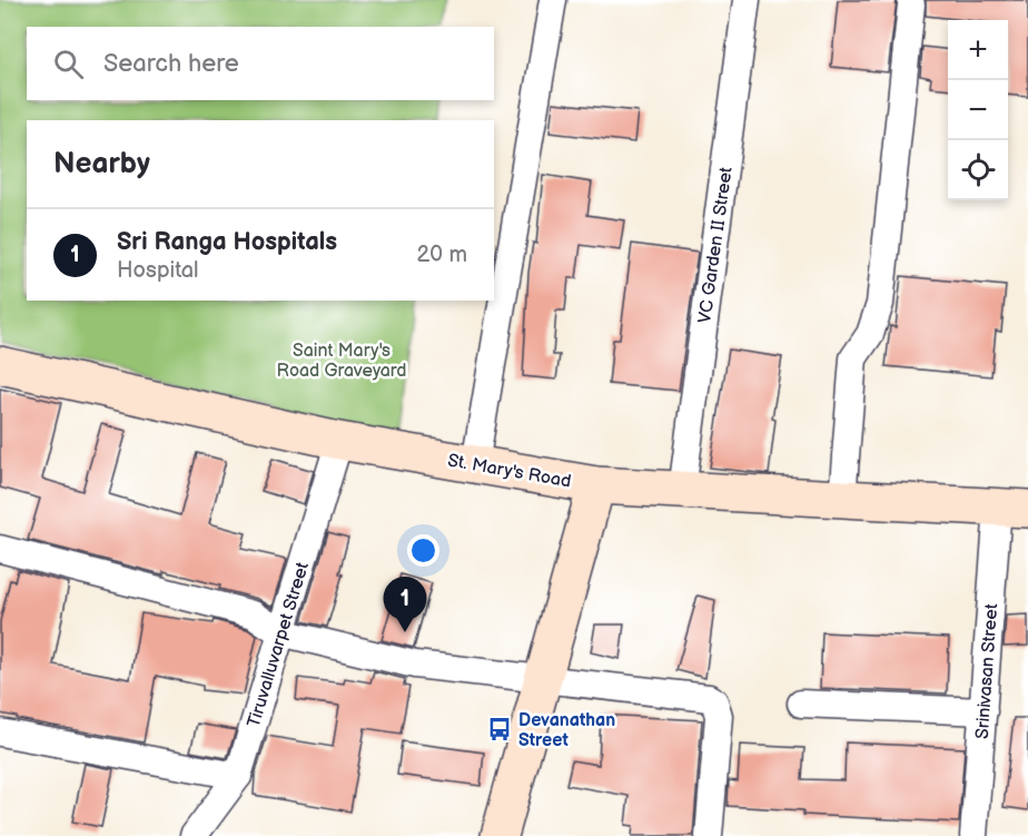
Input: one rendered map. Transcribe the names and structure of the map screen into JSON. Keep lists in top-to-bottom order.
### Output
{
  "streets": {
    "main road": ["St. Mary's Road"],
    "street": ["VC Garden II Street", "Tiruvalluvarpet Street", "Srinivasan Street"]
  },
  "crossings": [
    ["VC Garden II Street", "St. Mary's Road"],
    ["St. Mary's Road", "Tiruvalluvarpet Street"],
    ["St. Mary's Road", "Srinivasan Street"]
  ],
  "parks": ["Saint Mary's Road Graveyard"],
  "places": {
    "bus stop": ["Devanathan Street"]
  },
  "page": {
    "map_buttons": ["+", "−"],
    "search": "Search here",
    "heading": "Nearby",
    "list": [
      {
        "mark": "1",
        "name": "Sri Ranga Hospitals",
        "note": "Hospital",
        "value": "20 m"
      }
    ],
    "pins": "1"
  }
}
